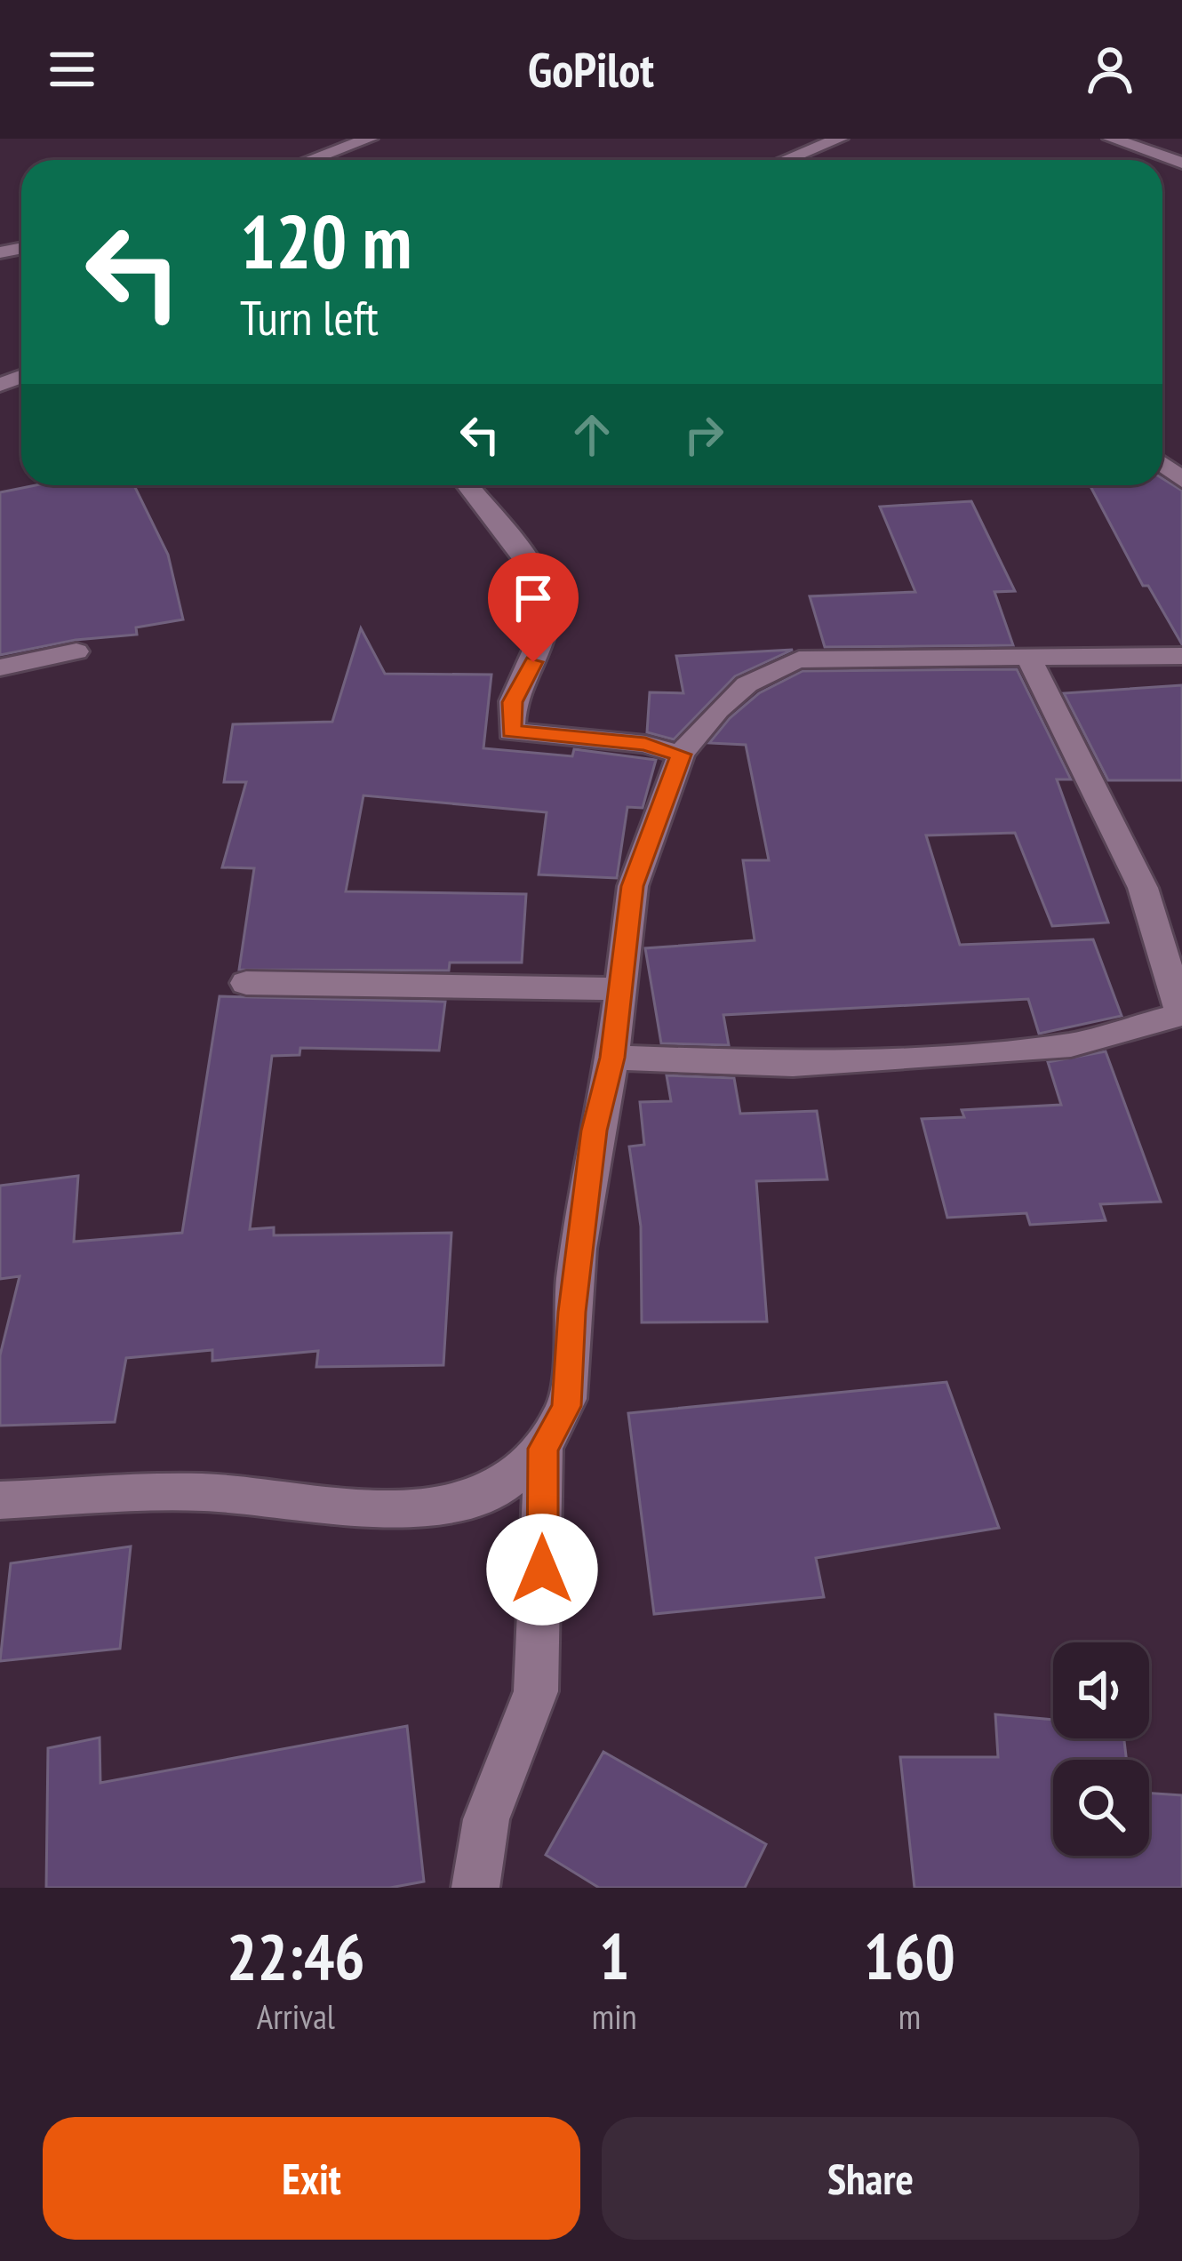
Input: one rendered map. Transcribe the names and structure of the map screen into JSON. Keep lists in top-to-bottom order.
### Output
{
  "page": {
    "header": "GoPilot",
    "turn": ["120 m", "Turn left"],
    "eta": [
      "22:46",
      "Arrival",
      "1",
      "min",
      "160",
      "m"
    ],
    "buttons": ["Exit", "Share"]
  }
}
